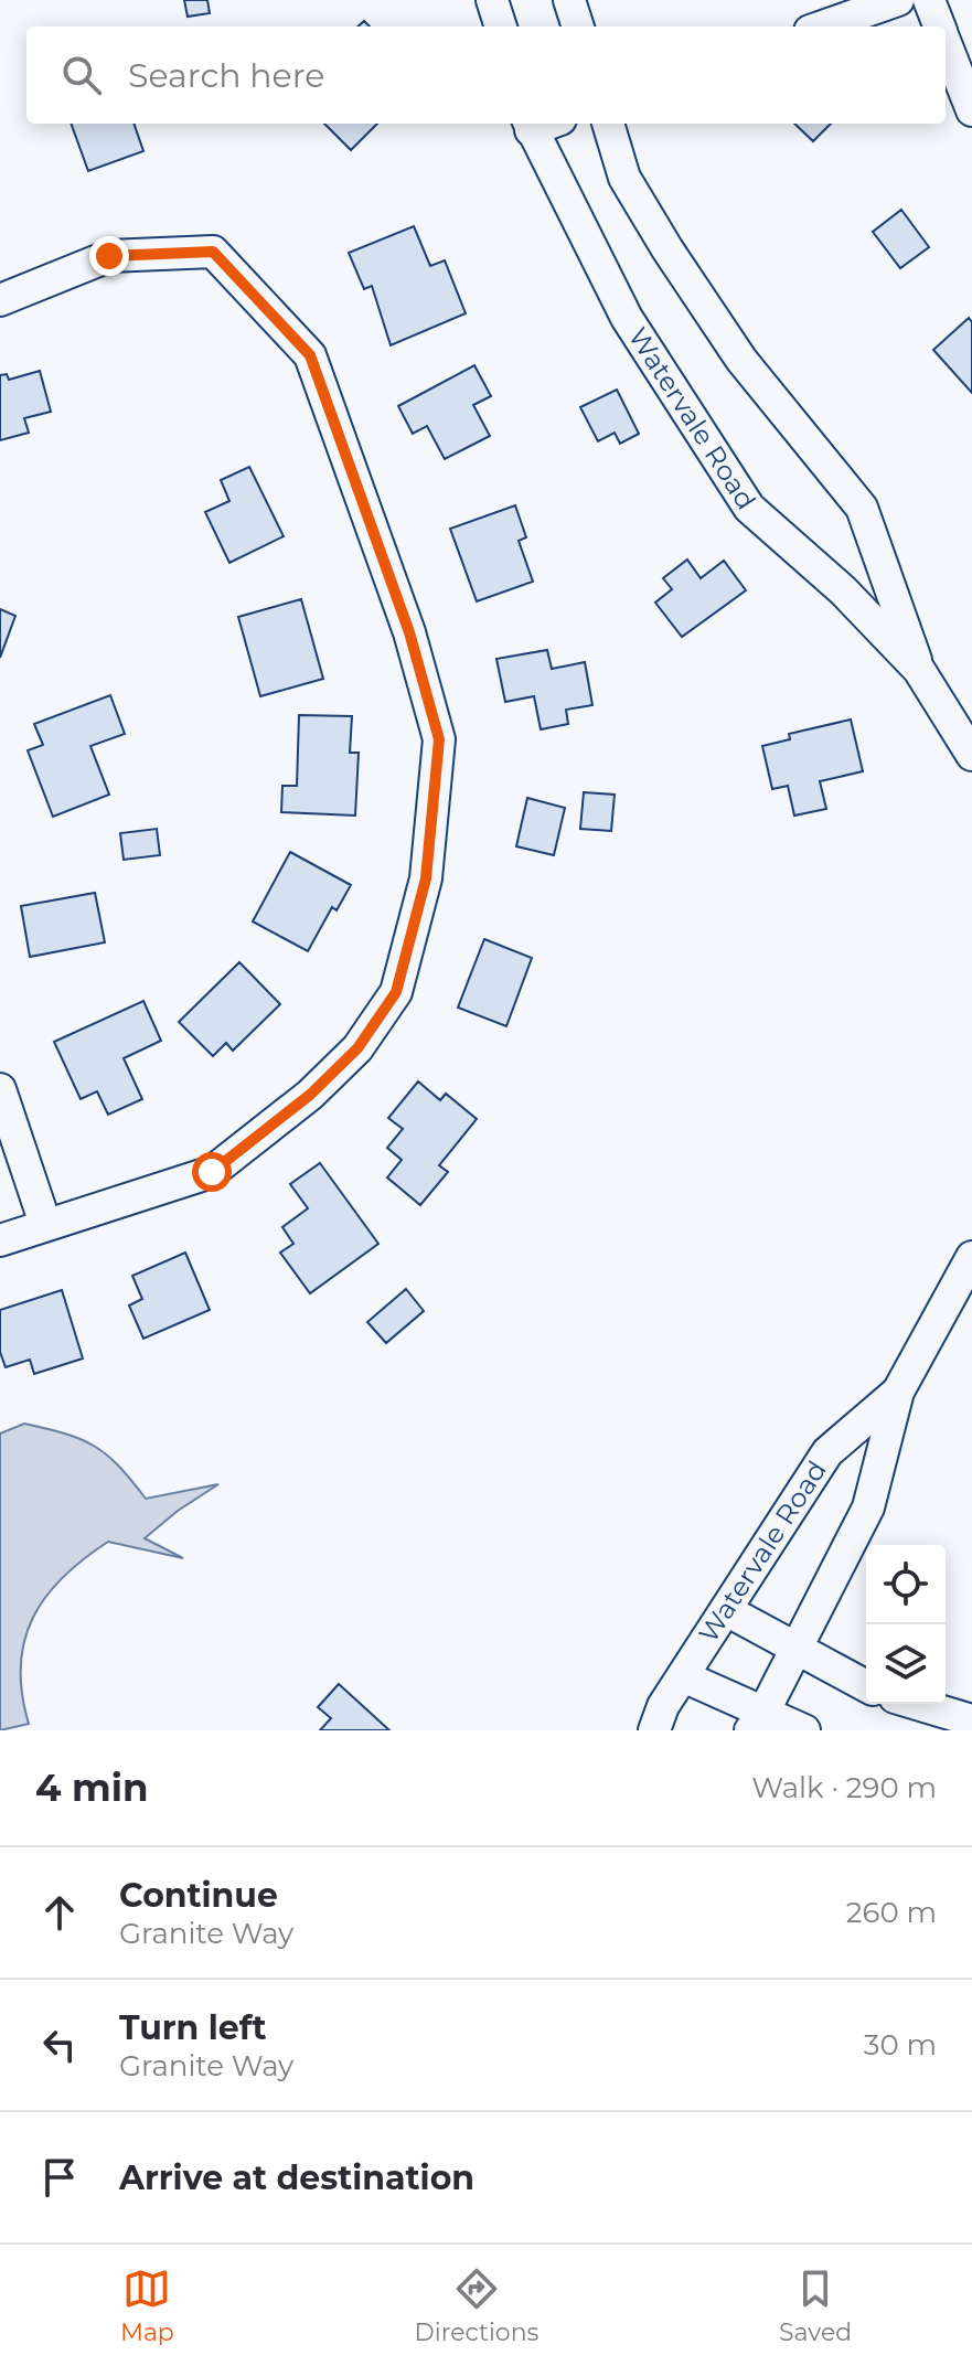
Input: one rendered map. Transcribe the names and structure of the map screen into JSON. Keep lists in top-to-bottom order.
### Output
{
  "streets": {
    "street": ["Watervale Road"]
  },
  "page": {
    "search": "Search here",
    "heading": ["4 min", "Walk · 290 m"],
    "list": [
      ["Continue", "Granite Way", "260 m"],
      ["Turn left", "Granite Way", "30 m"],
      "Arrive at destination"
    ],
    "nav": ["Map", "Directions", "Saved"]
  }
}
